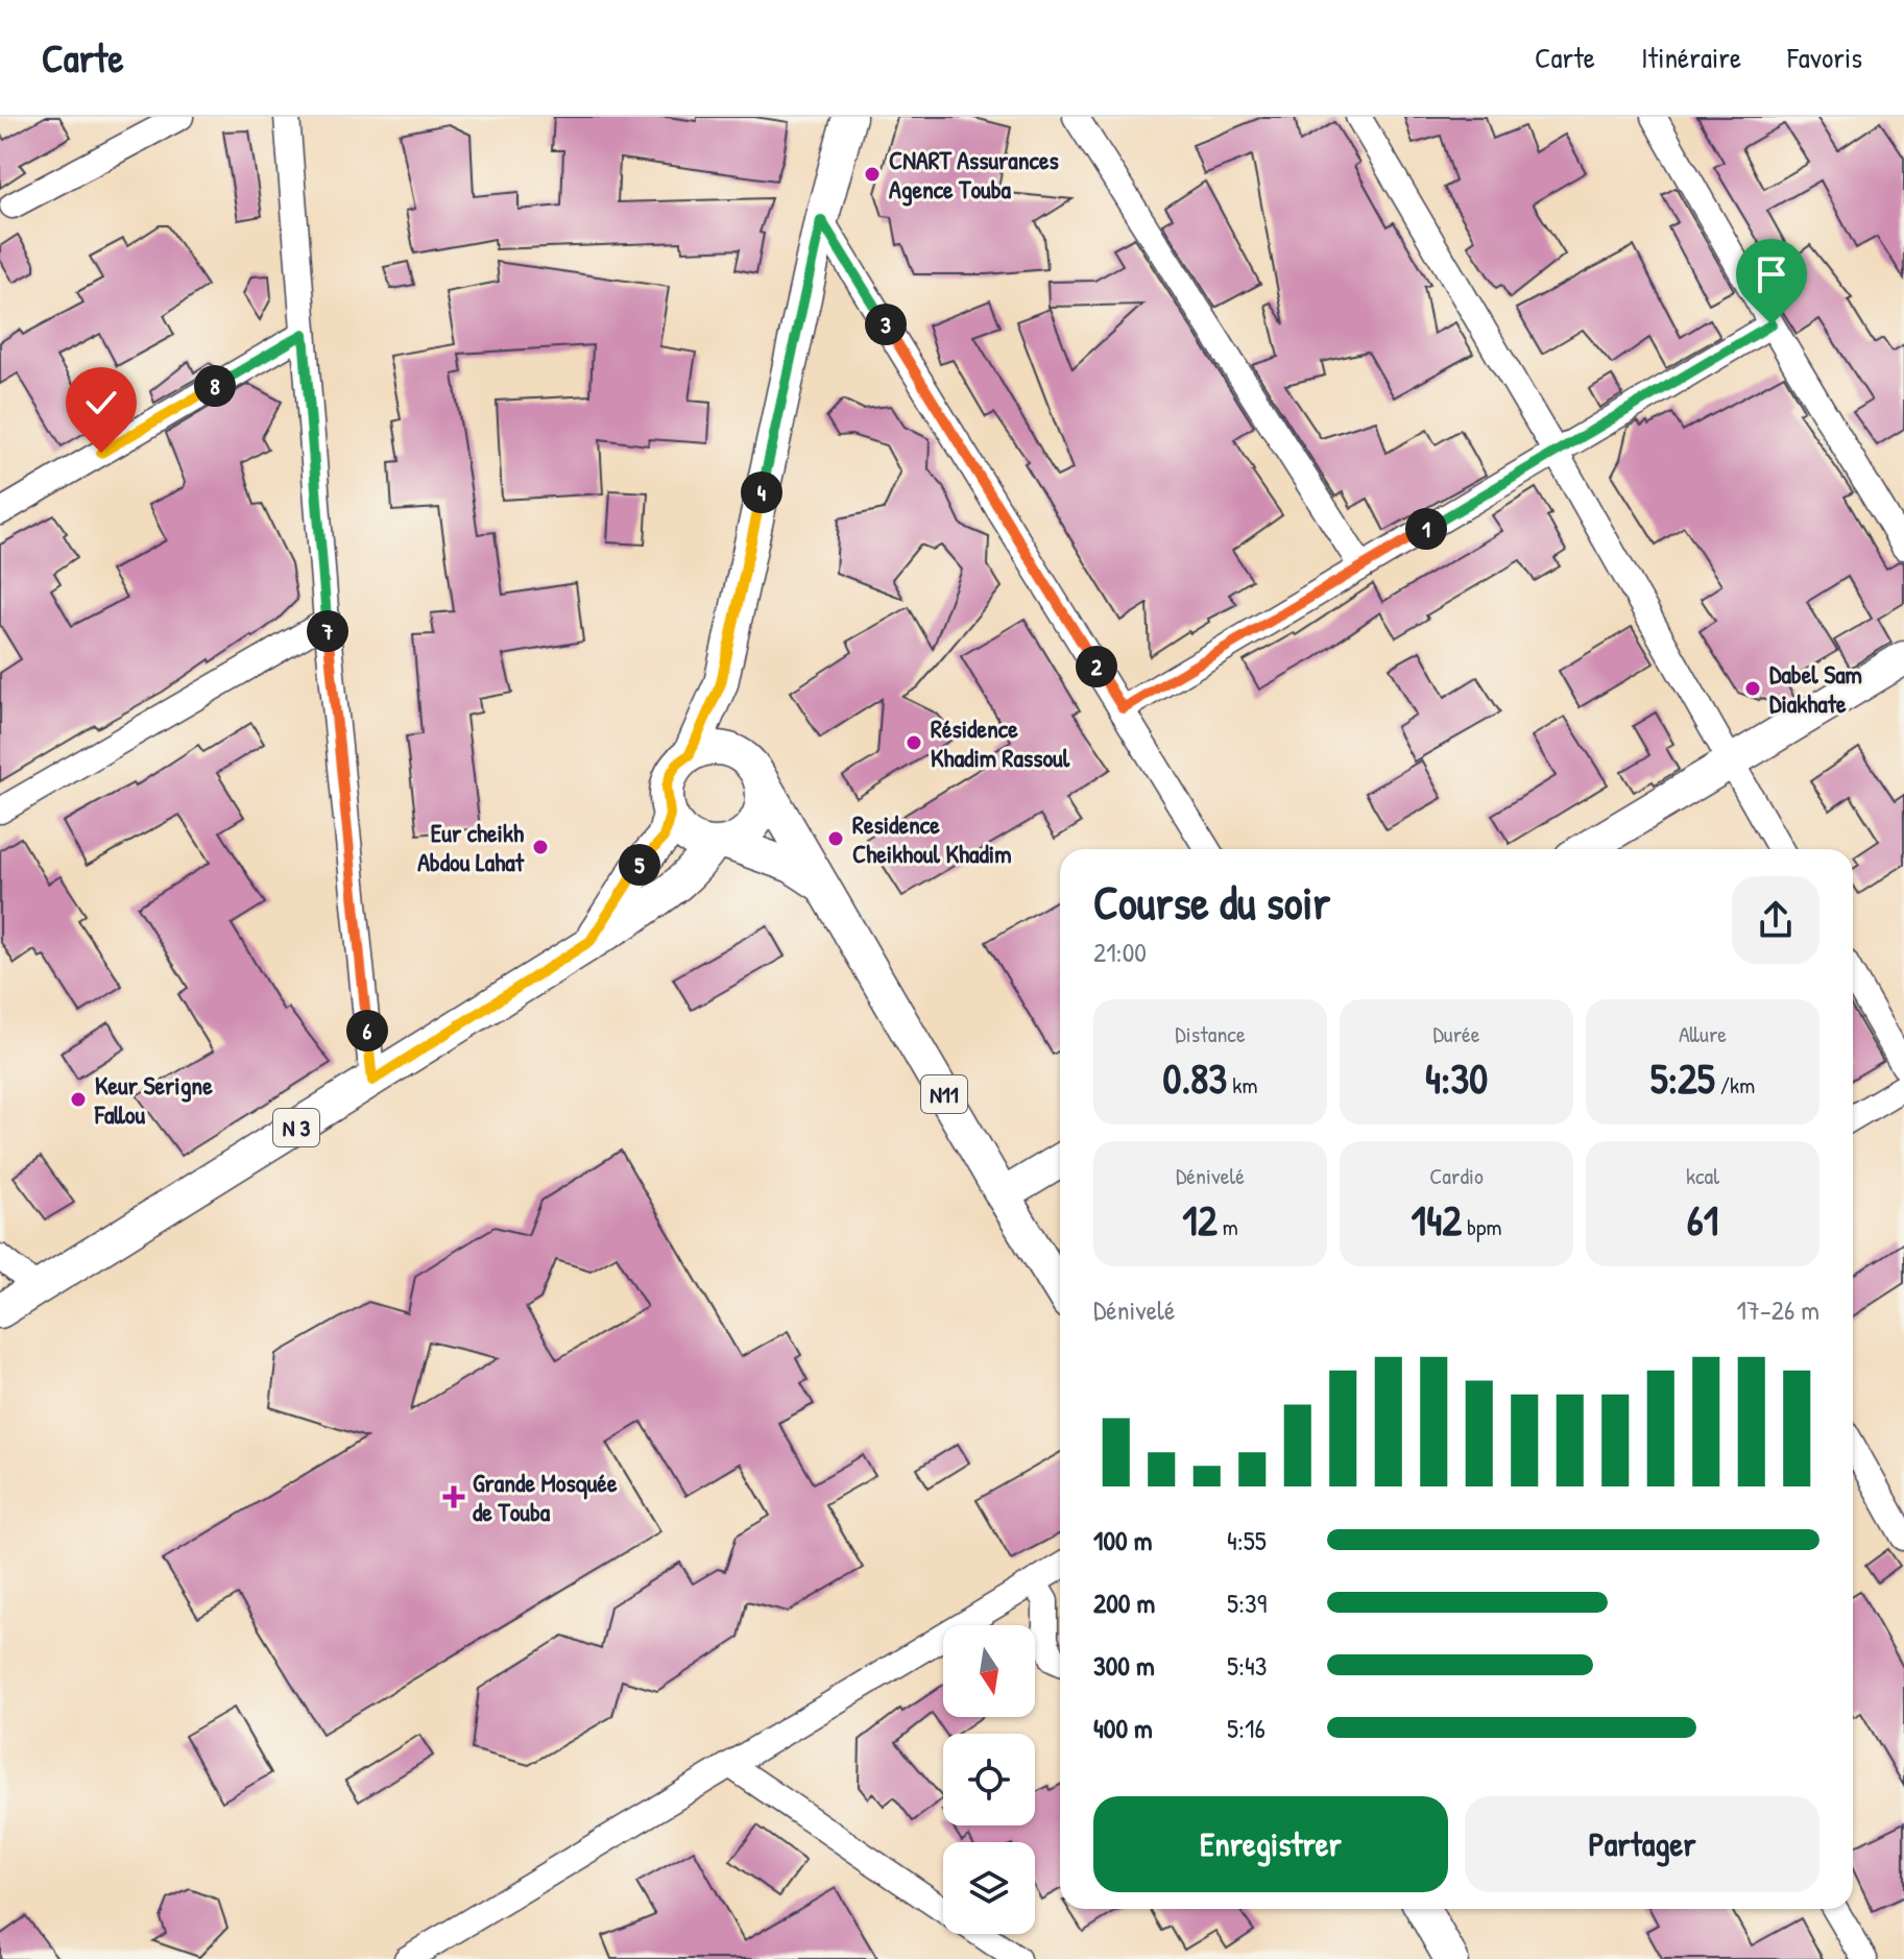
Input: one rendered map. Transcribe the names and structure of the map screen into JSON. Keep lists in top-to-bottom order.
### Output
{
  "streets": {
    "main road": ["N11", "N 3"]
  },
  "places": {
    "other": [
      "CNART Assurances Agence Touba",
      "Dabel Sam Diakhate",
      "Résidence Khadim Rassoul",
      "Residence Cheikhoul Khadim",
      "Eur cheikh Abdou Lahat",
      "Keur Serigne Fallou"
    ],
    "health": ["Grande Mosquée de Touba"]
  },
  "north": "bottom",
  "page": {
    "header": "Carte",
    "nav": ["Carte", "Itinéraire", "Favoris"],
    "pins": [
      "3",
      "8",
      "4",
      "1",
      "7",
      "2",
      "5",
      "6"
    ],
    "heading": ["Course du soir", "21:00"],
    "stats": [
      ["Distance", "0.83 km"],
      ["Durée", "4:30"],
      ["Allure", "5:25 /km"],
      ["Dénivelé", "12 m"],
      ["Cardio", "142 bpm"],
      ["kcal", "61"]
    ],
    "chart": ["Dénivelé", "17–26 m"],
    "list": [
      {
        "name": "100 m",
        "note": "4:55"
      },
      {
        "name": "200 m",
        "note": "5:39"
      },
      {
        "name": "300 m",
        "note": "5:43"
      },
      {
        "name": "400 m",
        "note": "5:16"
      }
    ],
    "buttons": ["Enregistrer", "Partager"]
  }
}
